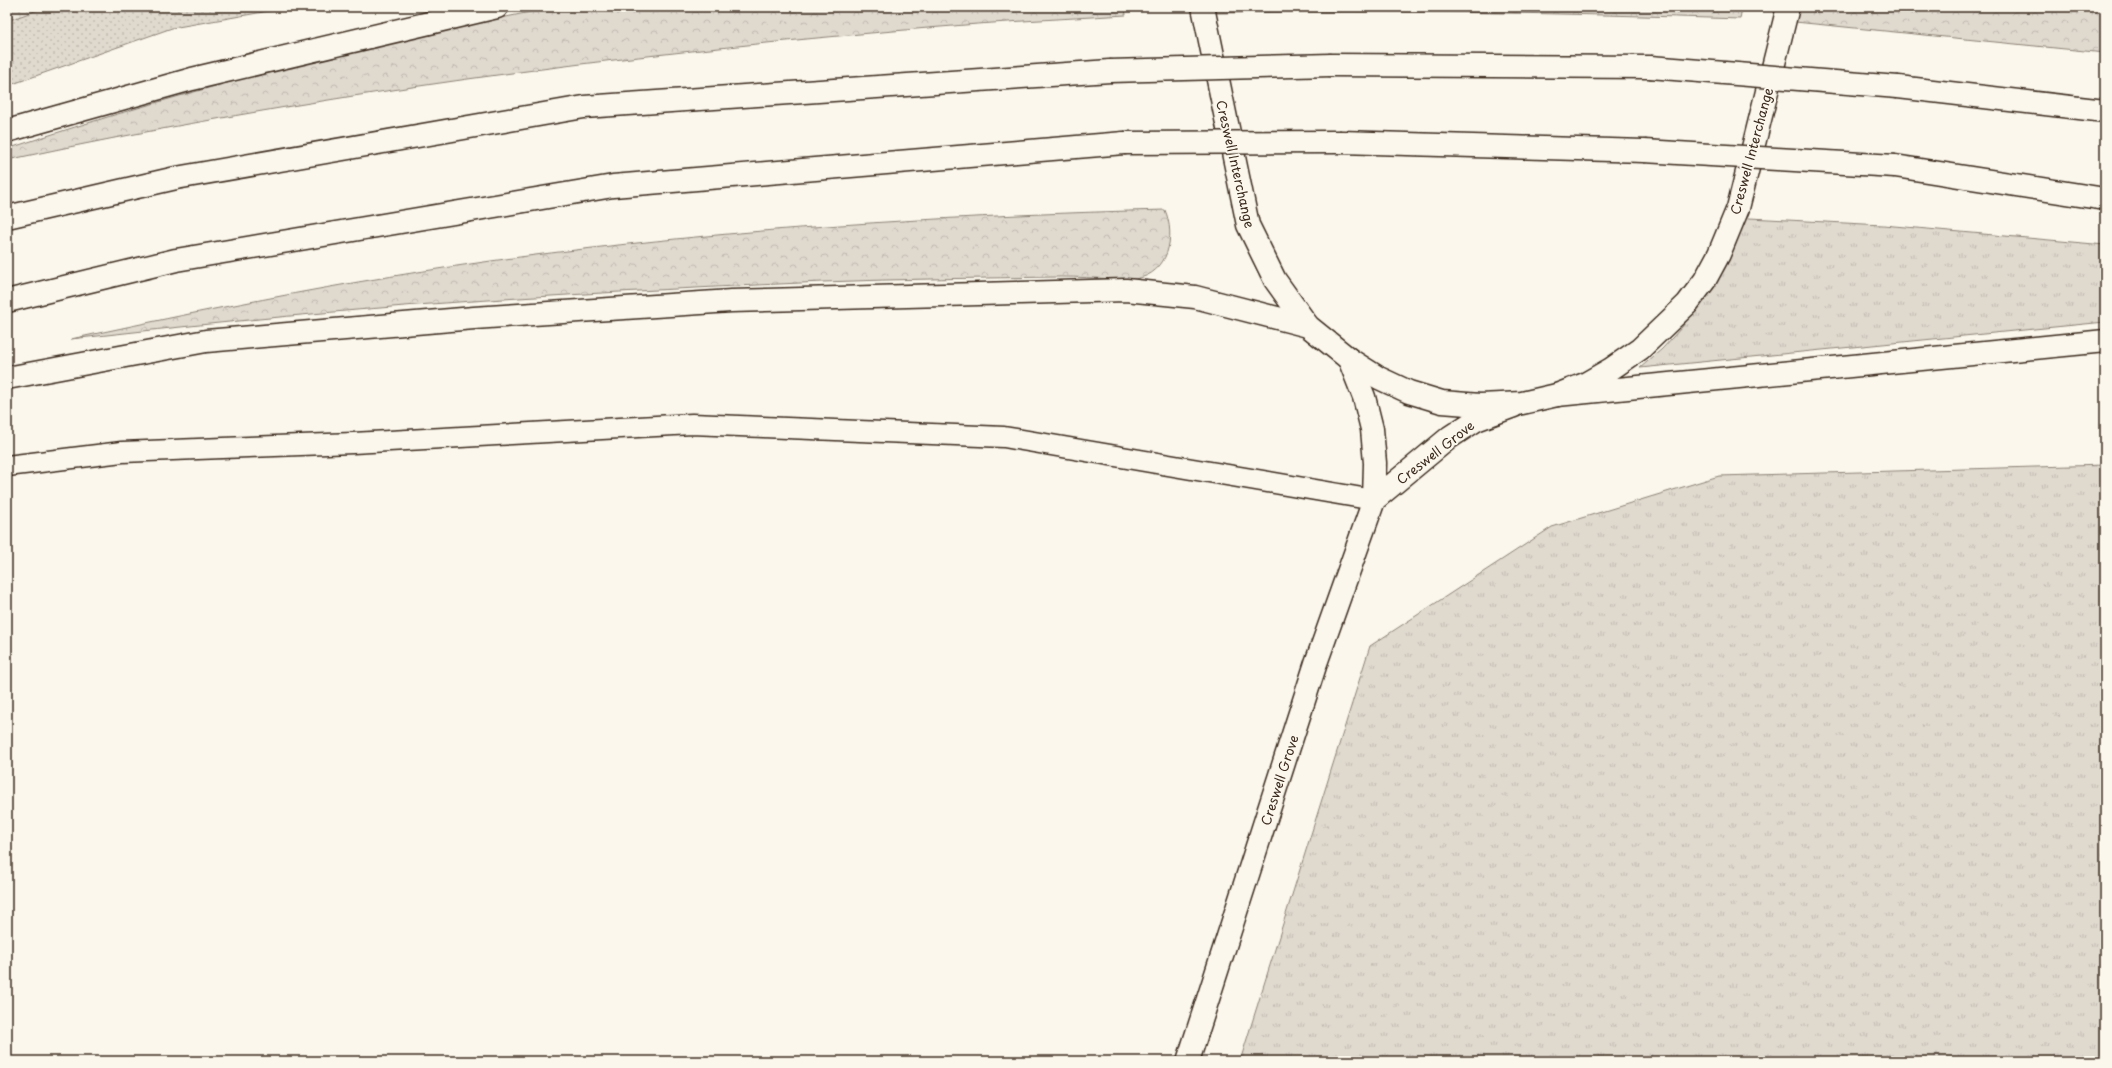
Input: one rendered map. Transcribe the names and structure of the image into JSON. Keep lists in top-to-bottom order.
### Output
{
  "streets": {
    "main road": ["Creswell Interchange", "Creswell Grove"]
  },
  "crossings": [
    ["Creswell Interchange", "Creswell Grove"]
  ]
}
